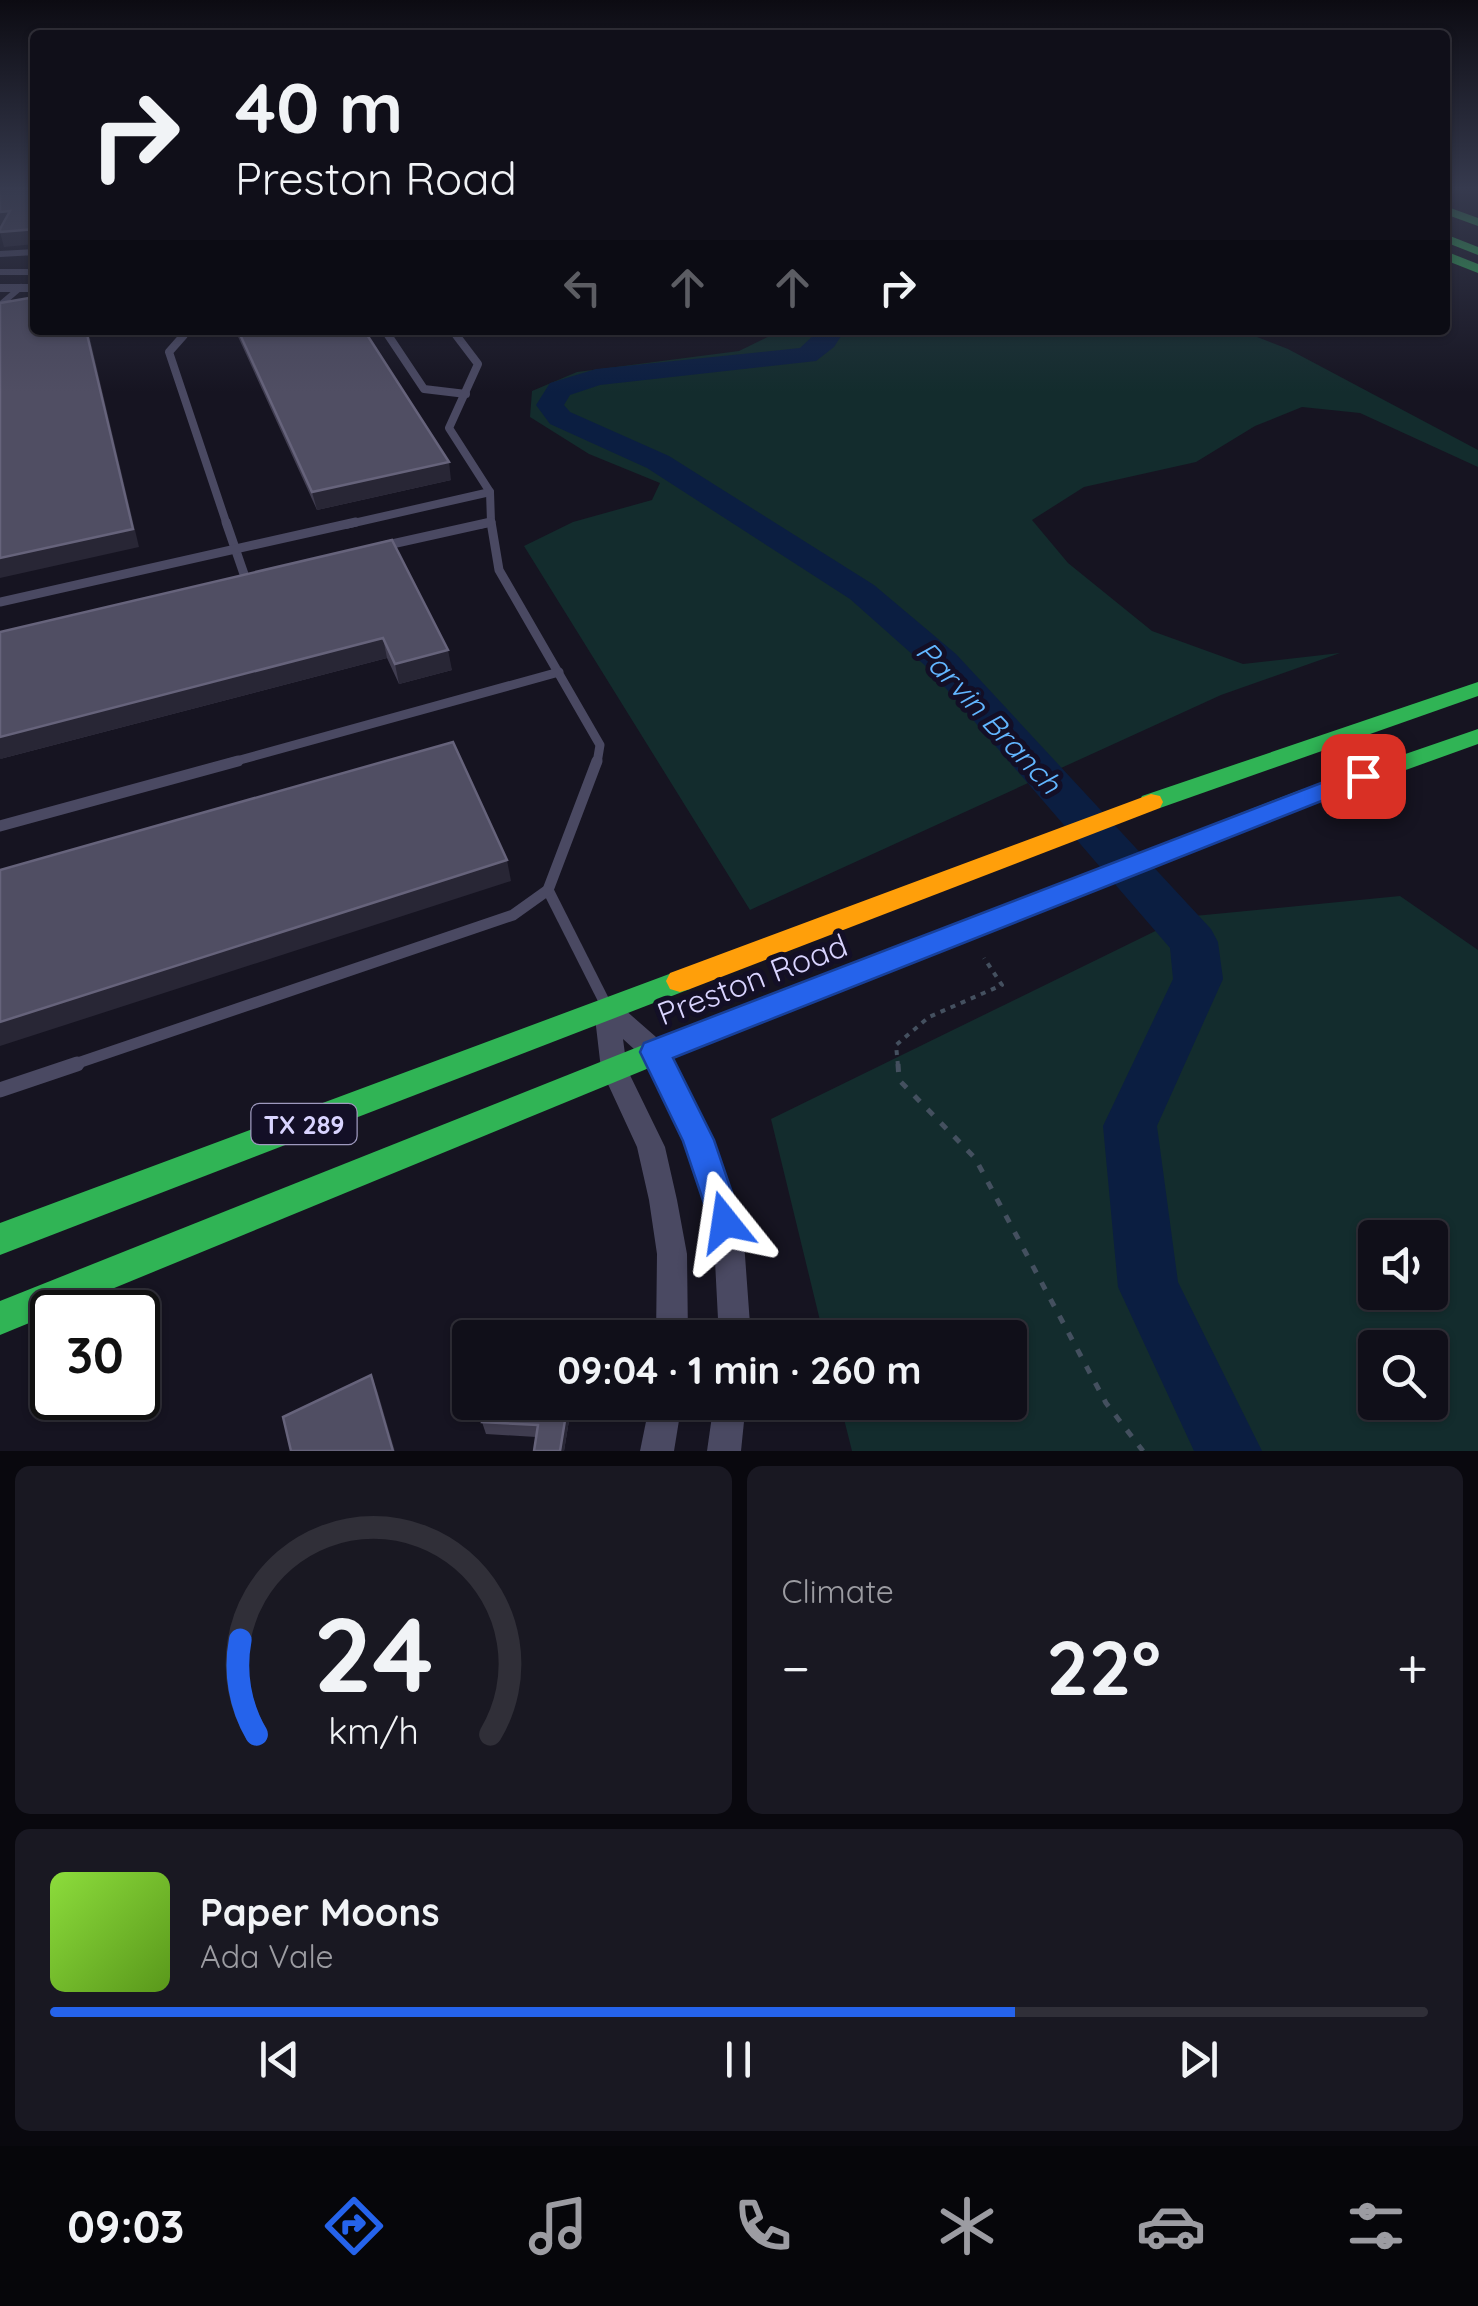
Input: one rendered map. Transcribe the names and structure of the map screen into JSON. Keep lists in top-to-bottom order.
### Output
{
  "streets": {
    "main road": ["Preston Road", "TX 289"]
  },
  "water": ["Parvin Branch"],
  "page": {
    "turn": ["40 m", "Preston Road"],
    "limit": "30",
    "trip": "09:04 · 1 min · 260 m",
    "tile": "Climate",
    "heat": ["−", "22°", "+"],
    "song": ["Paper Moons", "Ada Vale"],
    "tabs": "09:03",
    "gauge": ["24", "km/h"]
  }
}
